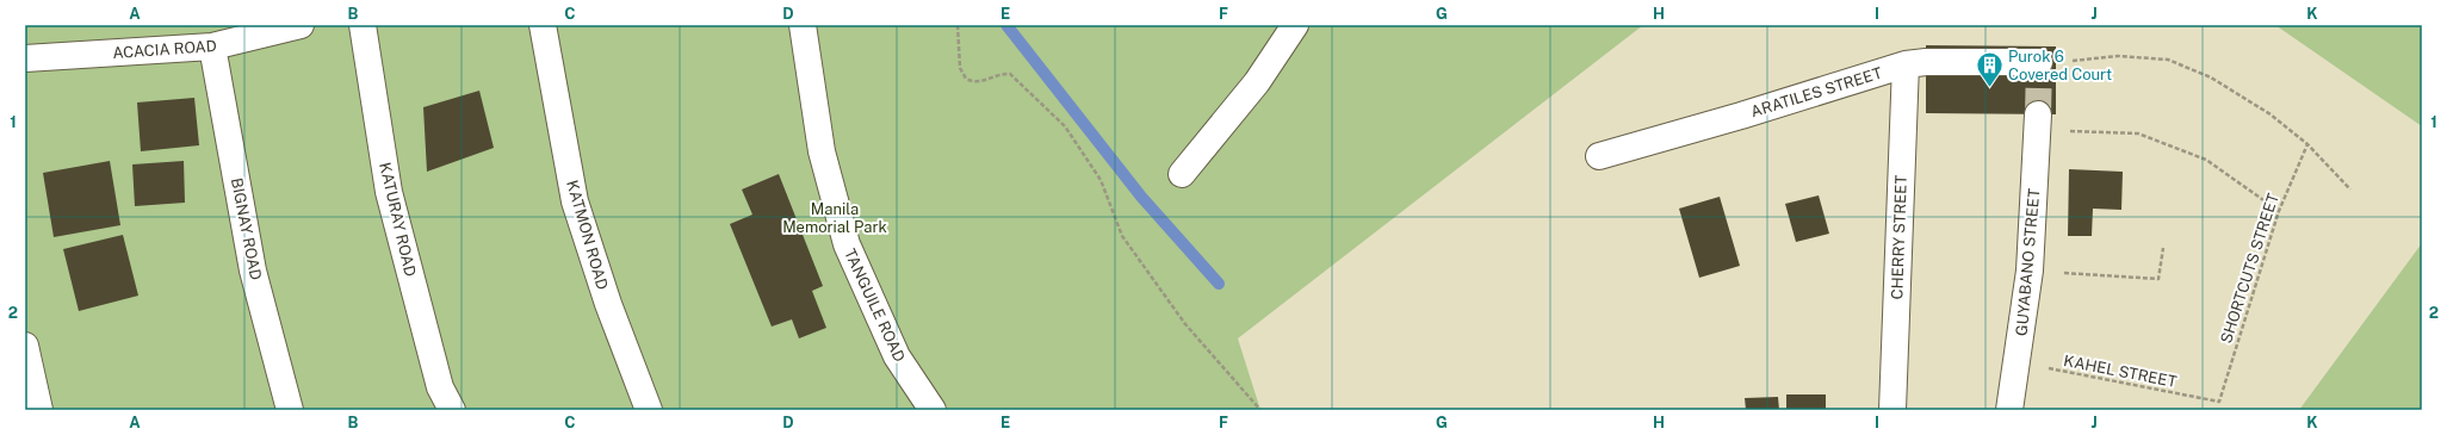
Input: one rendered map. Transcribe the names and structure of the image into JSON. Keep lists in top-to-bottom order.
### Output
{
  "streets": {
    "street": [
      "ACACIA ROAD",
      "ARATILES STREET",
      "KATURAY ROAD",
      "BIGNAY ROAD",
      "KATMON ROAD",
      "CHERRY STREET",
      "GUYABANO STREET",
      "TANGUILE ROAD"
    ],
    "path": ["SHORTCUTS STREET", "KAHEL STREET"]
  },
  "crossings": [
    ["ACACIA ROAD", "BIGNAY ROAD"],
    ["ARATILES STREET", "CHERRY STREET"],
    ["GUYABANO STREET", "KAHEL STREET"],
    ["SHORTCUTS STREET", "KAHEL STREET"]
  ],
  "parks": ["Manila Memorial Park"],
  "places": {
    "building": ["Purok 6 Covered Court"]
  },
  "grid": {
    "columns": [
      "A",
      "B",
      "C",
      "D",
      "E",
      "F",
      "G",
      "H",
      "I",
      "J",
      "K"
    ],
    "rows": ["1", "2"]
  }
}
